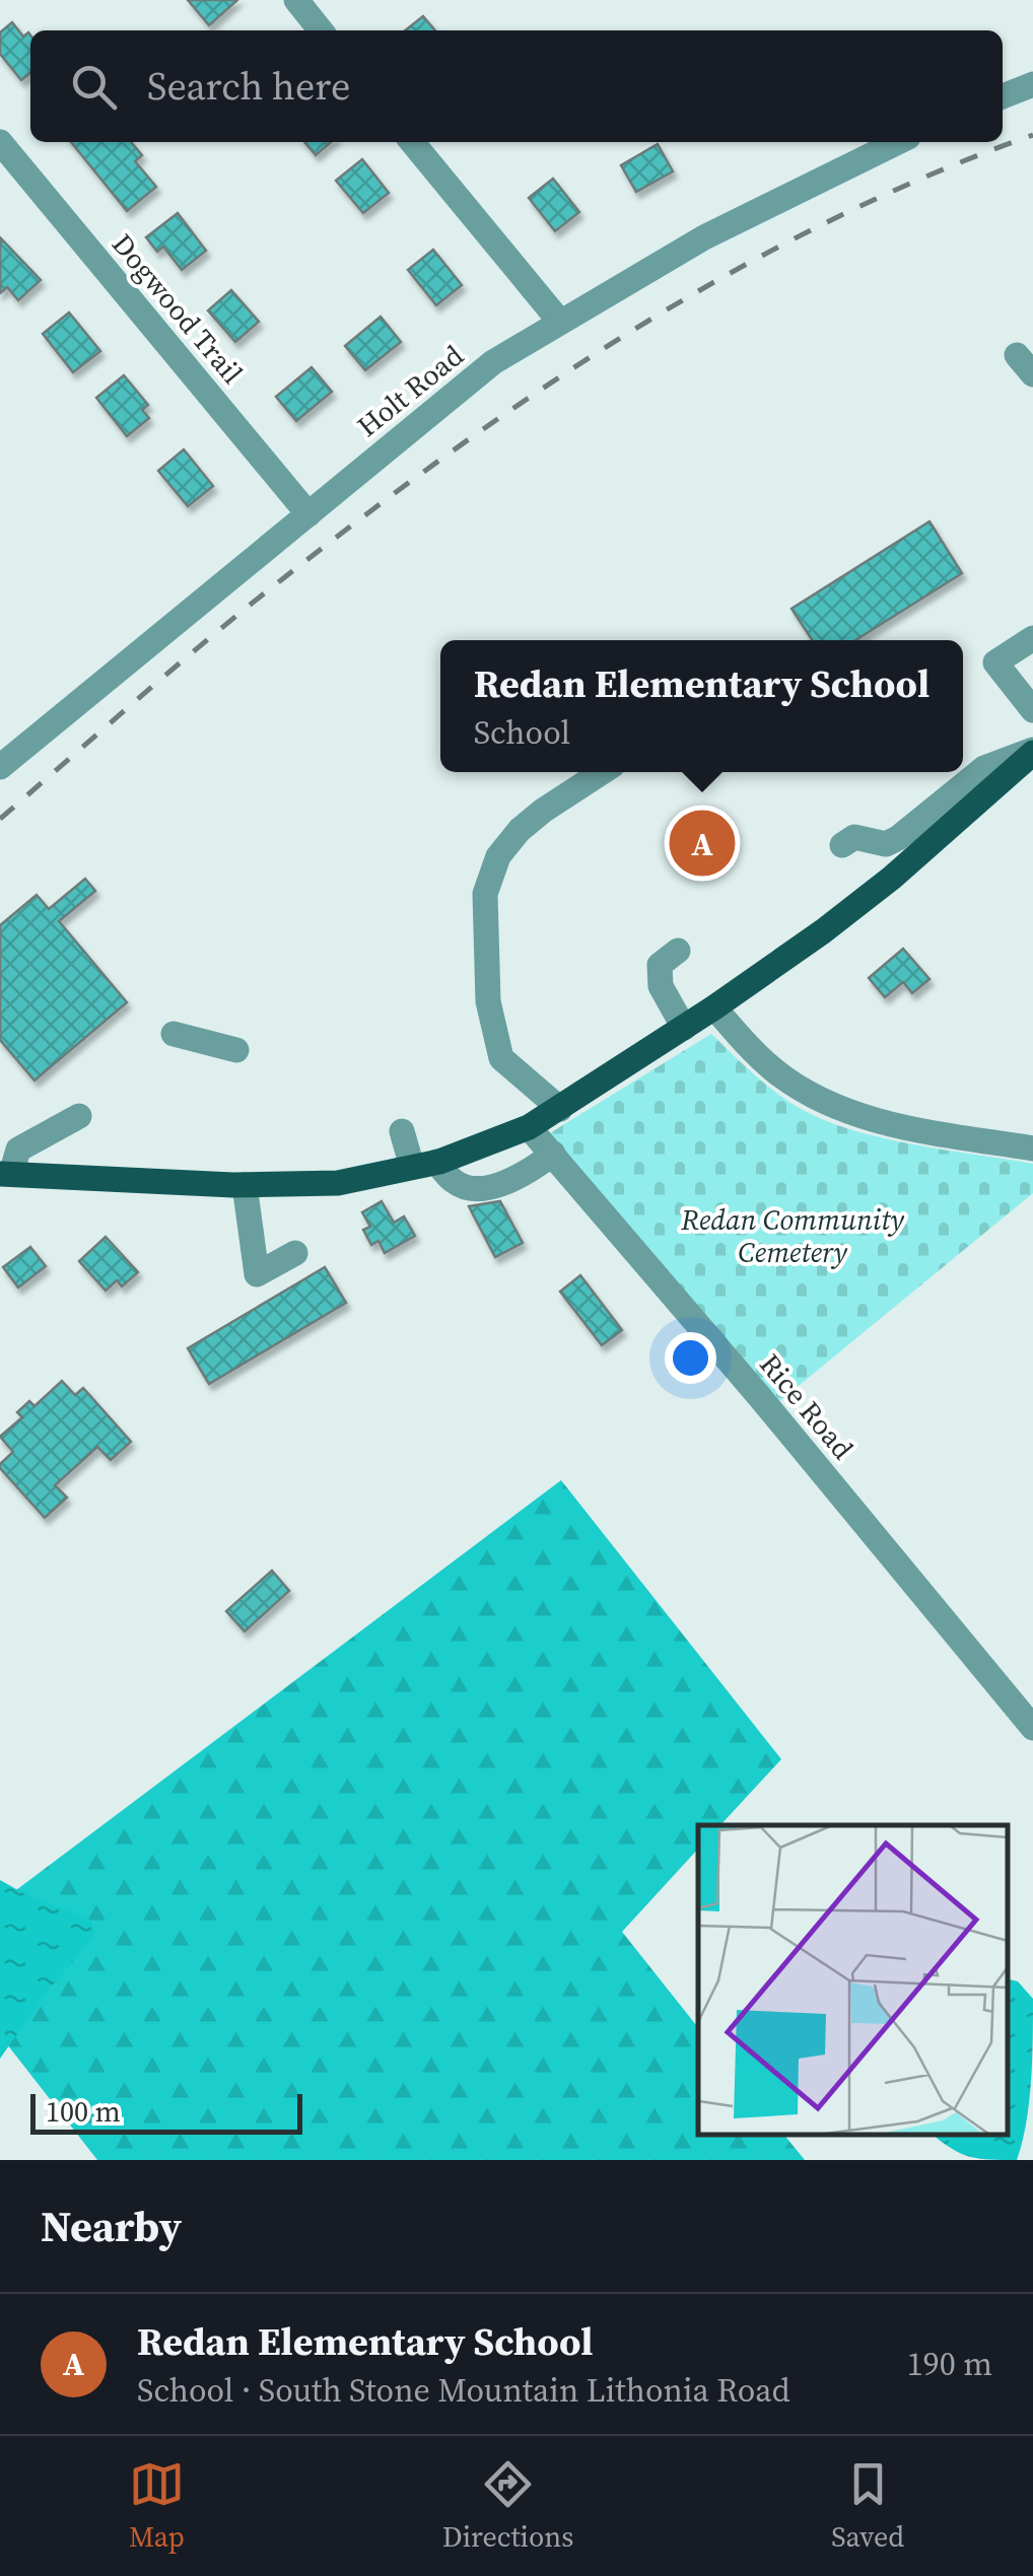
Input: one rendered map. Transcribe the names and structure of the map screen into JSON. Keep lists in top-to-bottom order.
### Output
{
  "streets": {
    "street": ["Dogwood Trail", "Holt Road", "Rice Road"]
  },
  "crossings": [
    ["Dogwood Trail", "Holt Road"]
  ],
  "parks": ["Redan Community Cemetery"],
  "scale_bar": "100 m",
  "page": {
    "search": "Search here",
    "popup": ["Redan Elementary School", "School"],
    "pins": "A",
    "scale": "100 m",
    "heading": "Nearby",
    "list": [
      {
        "mark": "A",
        "name": "Redan Elementary School",
        "note": "School · South Stone Mountain Lithonia Road",
        "value": "190 m"
      }
    ],
    "nav": ["Map", "Directions", "Saved"]
  }
}
